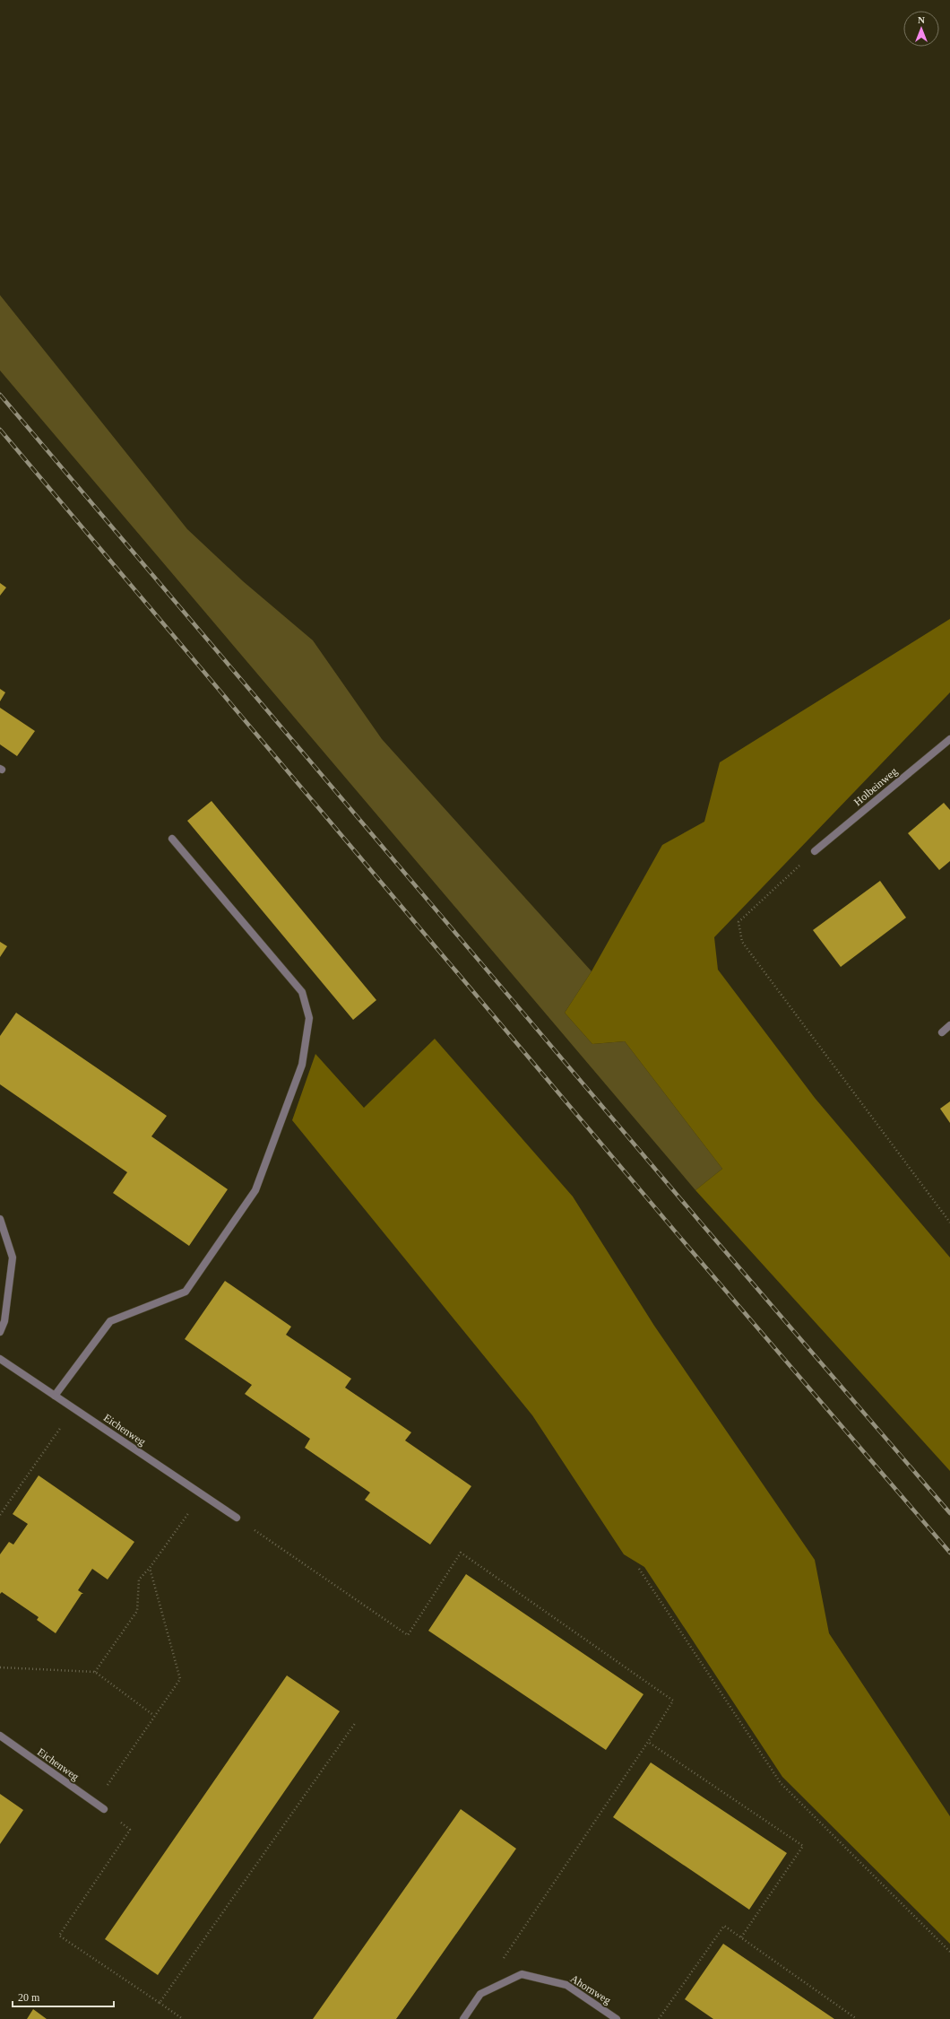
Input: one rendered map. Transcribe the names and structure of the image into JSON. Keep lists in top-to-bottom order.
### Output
{
  "streets": {
    "street": ["Holbeinweg", "Eichenweg", "Ahornweg"]
  },
  "scale_bar": "20 m",
  "north": "top"
}
